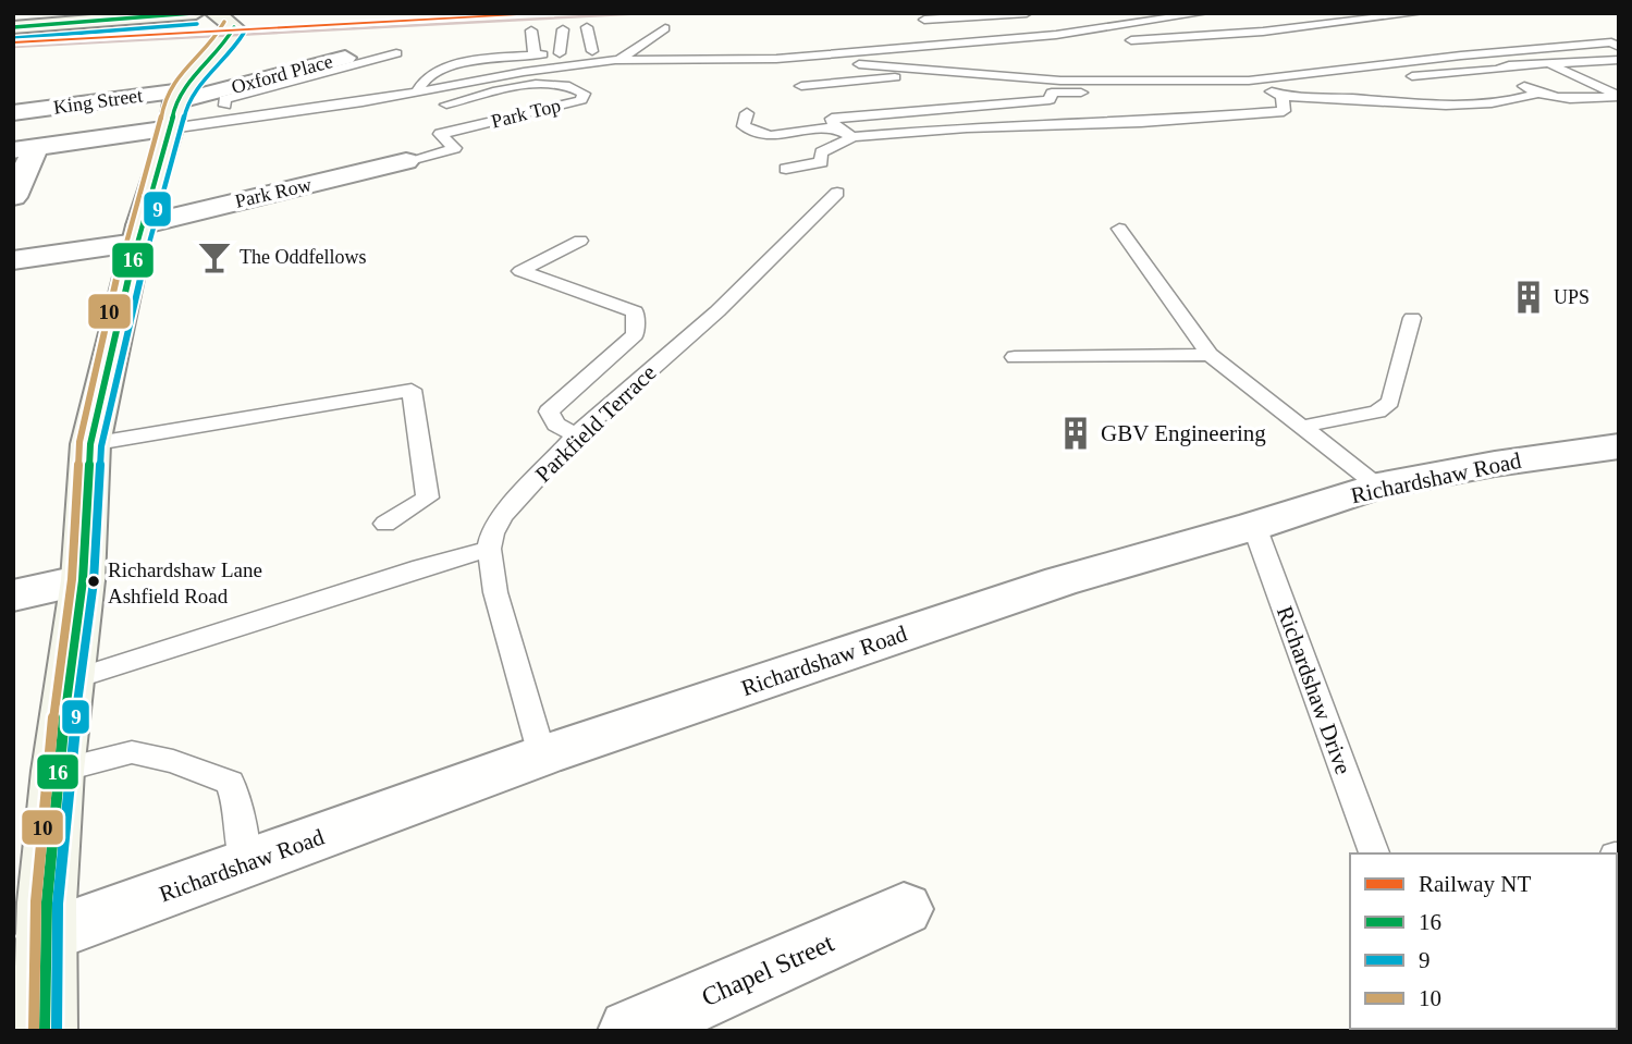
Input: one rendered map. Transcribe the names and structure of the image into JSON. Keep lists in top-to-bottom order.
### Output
{
  "streets": {
    "street": [
      "Oxford Place",
      "King Street",
      "Park Row",
      "Richardshaw Road",
      "Chapel Street"
    ],
    "lane": ["Park Top", "Parkfield Terrace", "Richardshaw Drive"]
  },
  "crossings": [
    ["Oxford Place", "King Street"],
    ["Park Top", "Park Row"],
    ["Richardshaw Road", "Richardshaw Drive"]
  ],
  "places": {
    "bar": ["The Oddfellows"],
    "building": ["UPS", "GBV Engineering"],
    "other": ["Richardshaw Lane Ashfield Road"]
  },
  "lines": [
    "rail line NT",
    "transit line 16",
    "transit line 10",
    "transit line 9"
  ],
  "legend": [
    "Railway NT",
    "16",
    "9",
    "10"
  ]
}
